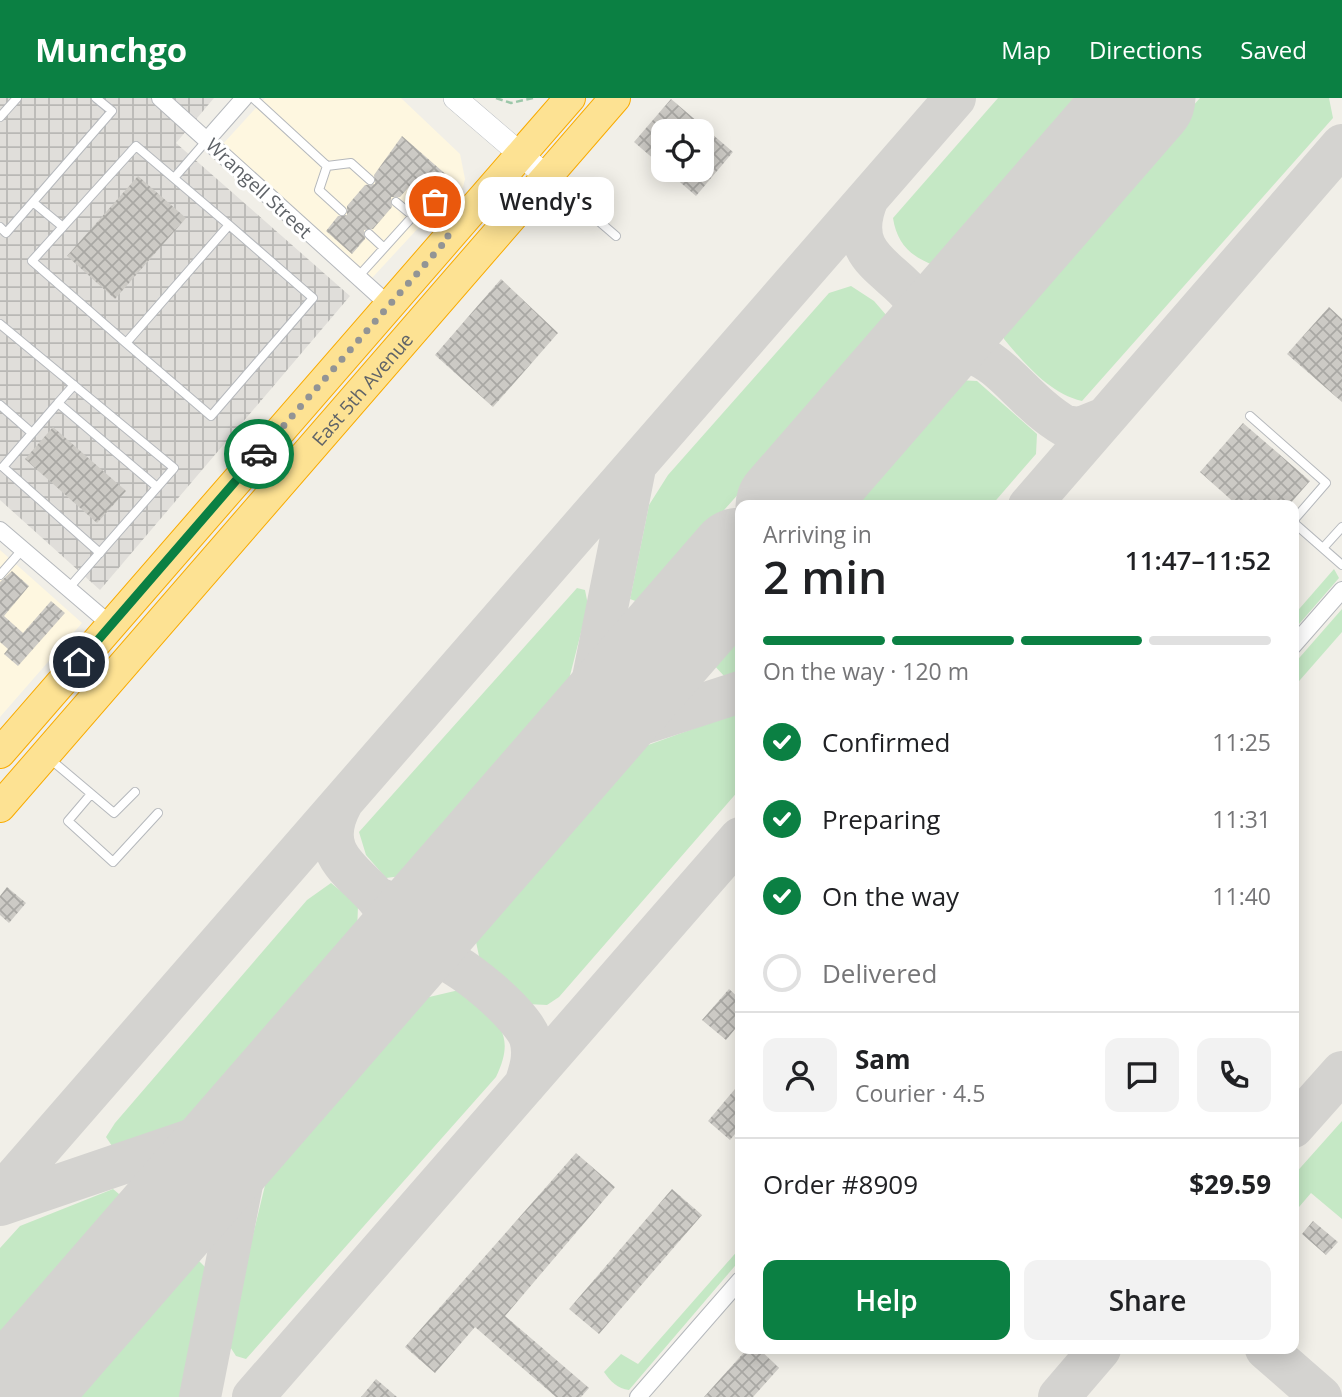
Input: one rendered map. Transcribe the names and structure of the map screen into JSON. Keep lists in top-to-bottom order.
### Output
{
  "streets": {
    "highway": ["East 5th Avenue"],
    "street": ["Wrangell Street"]
  },
  "crossings": [
    ["Wrangell Street", "East 5th Avenue"]
  ],
  "places": ["Wendy's"],
  "page": {
    "header": "Munchgo",
    "nav": ["Map", "Directions", "Saved"],
    "bubble": "Wendy's",
    "heading": ["2 min", "Arriving in", "11:47–11:52"],
    "panel": [
      "Sam",
      "Courier · 4.5",
      "Order #8909",
      "$29.59"
    ],
    "bar": "On the way · 120 m",
    "list": [
      ["Confirmed", "11:25"],
      ["Preparing", "11:31"],
      ["On the way", "11:40"],
      "Delivered"
    ],
    "buttons": ["Help", "Share"]
  }
}
